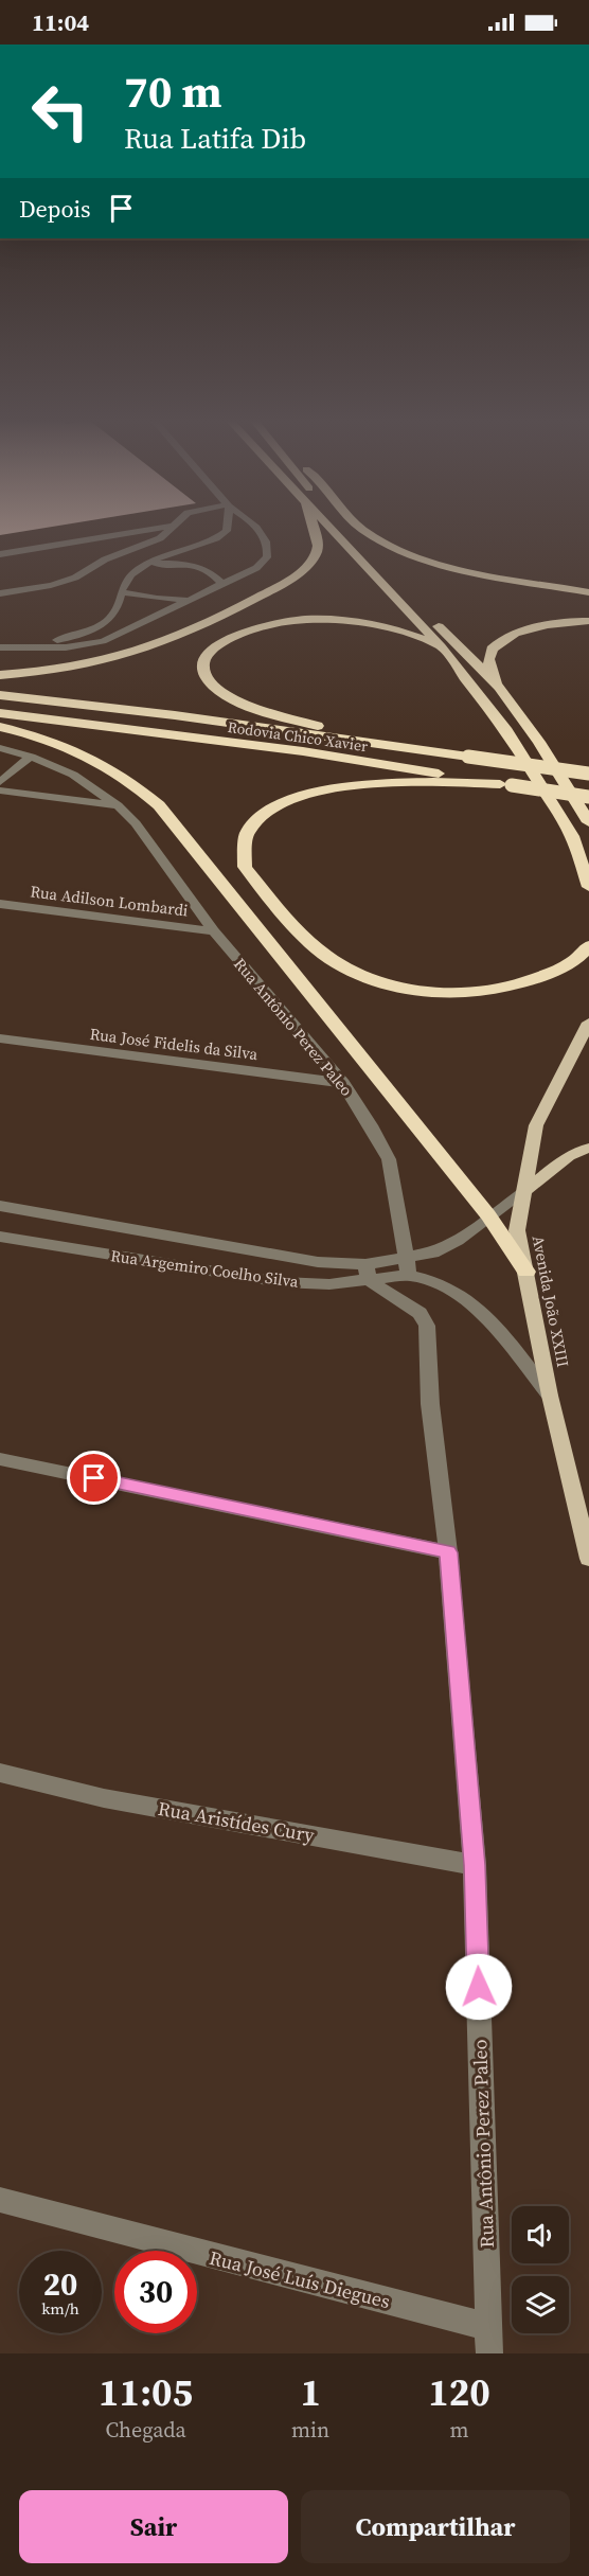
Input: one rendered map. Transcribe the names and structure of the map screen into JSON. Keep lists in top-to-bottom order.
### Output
{
  "streets": {
    "highway": ["Rodovia Chico Xavier"],
    "main road": ["Avenida João XXIII"],
    "street": [
      "Rua Adilson Lombardi",
      "Rua Antônio Perez Paleo",
      "Rua José Fidelis da Silva",
      "Rua Argemiro Coelho Silva",
      "Rua Aristídes Cury",
      "Rua José Luís Diegues"
    ]
  },
  "crossings": [
    ["Rua Adilson Lombardi", "Rua Antônio Perez Paleo"],
    ["Rua Antônio Perez Paleo", "Rua José Fidelis da Silva"],
    ["Rua Antônio Perez Paleo", "Rua Argemiro Coelho Silva"],
    ["Rua Antônio Perez Paleo", "Rua Aristídes Cury"],
    ["Rua Antônio Perez Paleo", "Rua José Luís Diegues"],
    ["Rua Argemiro Coelho Silva", "Avenida João XXIII"]
  ],
  "page": {
    "status": "11:04",
    "turn": ["70 m", "Rua Latifa Dib"],
    "then": "Depois",
    "speed": "20 km/h",
    "limit": "30",
    "eta": [
      "11:05",
      "Chegada",
      "1",
      "min",
      "120",
      "m"
    ],
    "buttons": ["Sair", "Compartilhar"]
  }
}
